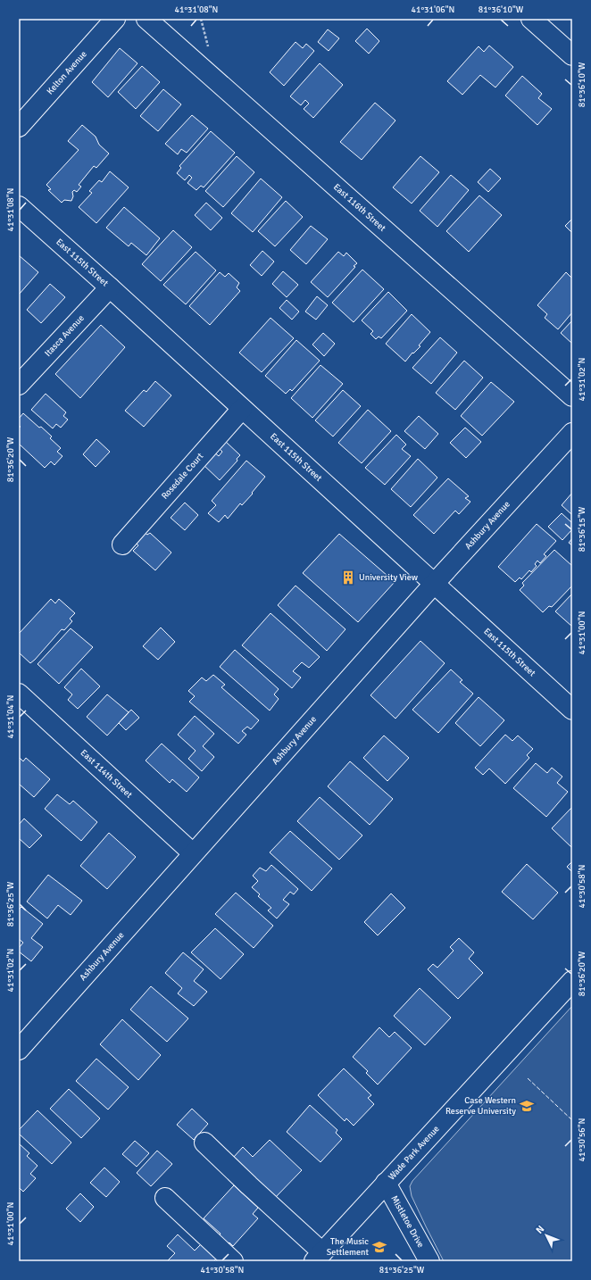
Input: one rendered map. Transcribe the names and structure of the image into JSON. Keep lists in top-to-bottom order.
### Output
{
  "streets": {
    "street": [
      "Kelton Avenue",
      "East 116th Street",
      "East 115th Street",
      "Itasca Avenue",
      "Rosedale Court",
      "Ashbury Avenue",
      "East 114th Street",
      "Wade Park Avenue",
      "Mistletoe Drive"
    ]
  },
  "crossings": [
    ["East 115th Street", "Itasca Avenue"],
    ["East 115th Street", "Rosedale Court"],
    ["East 115th Street", "Ashbury Avenue"],
    ["Ashbury Avenue", "East 114th Street"],
    ["Wade Park Avenue", "Mistletoe Drive"]
  ],
  "places": {
    "building": ["University View"],
    "school or university": ["Case Western Reserve University", "The Music Settlement"]
  },
  "north": "top left",
  "coordinates": [
    "41°31'08\"N",
    "41°31'06\"N",
    "81°36'10\"W",
    "41°31'02\"N",
    "81°36'20\"W",
    "81°36'15\"W",
    "41°31'00\"N",
    "41°31'04\"N",
    "41°30'58\"N",
    "81°36'25\"W",
    "41°30'56\"N"
  ]
}
